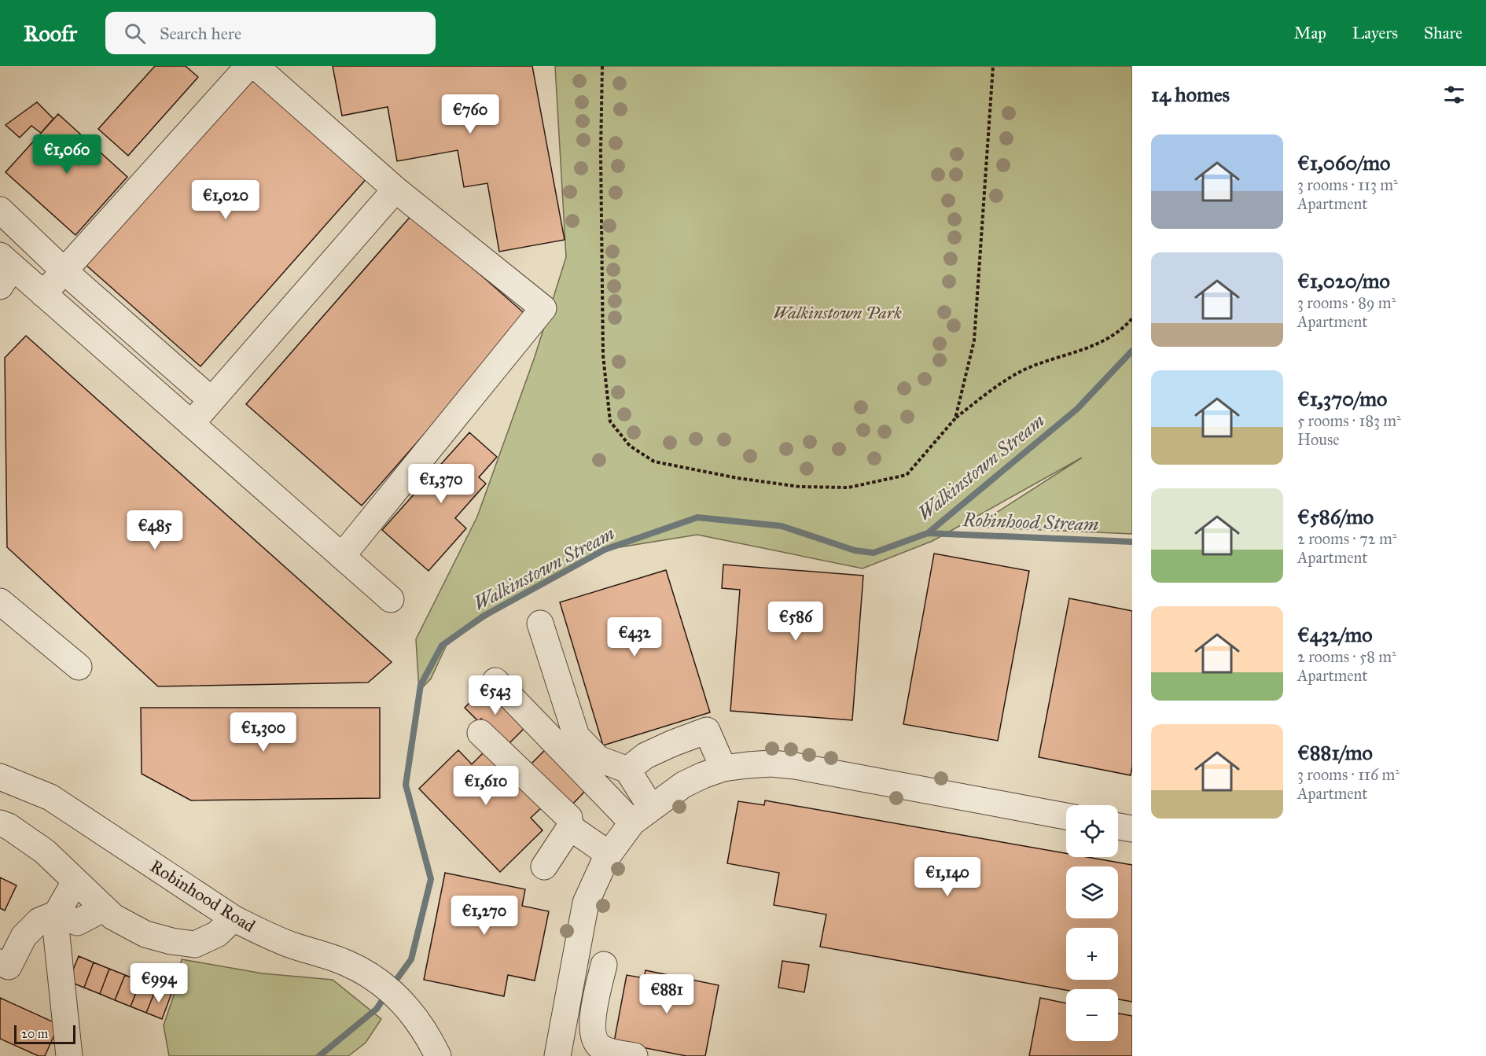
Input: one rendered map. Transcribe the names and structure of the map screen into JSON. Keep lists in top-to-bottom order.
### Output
{
  "streets": {
    "street": ["Robinhood Road"]
  },
  "water": ["Walkinstown Stream", "Robinhood Stream"],
  "parks": ["Walkinstown Park"],
  "scale_bar": "20 m",
  "page": {
    "header": "Roofr",
    "search": "Search here",
    "nav": ["Map", "Layers", "Share"],
    "heading": "14 homes",
    "price": [
      "€760",
      "€1,060",
      "€1,020",
      "€1,370",
      "€485",
      "€586",
      "€432",
      "€543",
      "€1,300",
      "€1,610",
      "€1,140",
      "€1,270",
      "€994",
      "€881"
    ],
    "list": [
      {
        "name": "€1,060/mo",
        "note": "3 rooms · 113 m² · Apartment"
      },
      {
        "name": "€1,020/mo",
        "note": "3 rooms · 89 m² · Apartment"
      },
      {
        "name": "€1,370/mo",
        "note": "5 rooms · 183 m² · House"
      },
      {
        "name": "€586/mo",
        "note": "2 rooms · 72 m² · Apartment"
      },
      {
        "name": "€432/mo",
        "note": "2 rooms · 58 m² · Apartment"
      },
      {
        "name": "€881/mo",
        "note": "3 rooms · 116 m² · Apartment"
      }
    ],
    "map_buttons": ["+", "−"],
    "scale": "20 m"
  }
}
